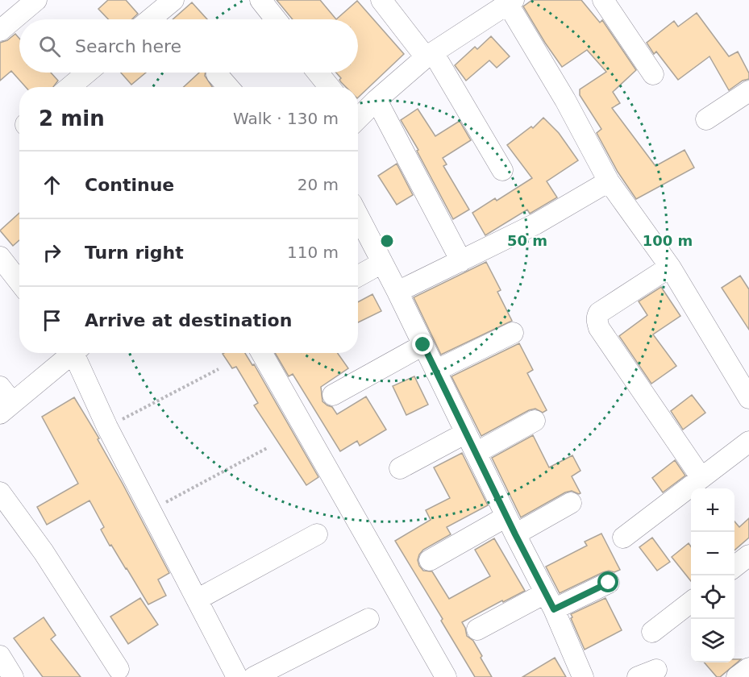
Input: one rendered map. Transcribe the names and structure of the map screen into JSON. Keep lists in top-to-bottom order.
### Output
{
  "page": {
    "search": "Search here",
    "heading": ["2 min", "Walk · 130 m"],
    "list": [
      ["Continue", "20 m"],
      ["Turn right", "110 m"],
      "Arrive at destination"
    ],
    "map_buttons": ["+", "−"]
  },
  "rings": ["50 m", "100 m"]
}
